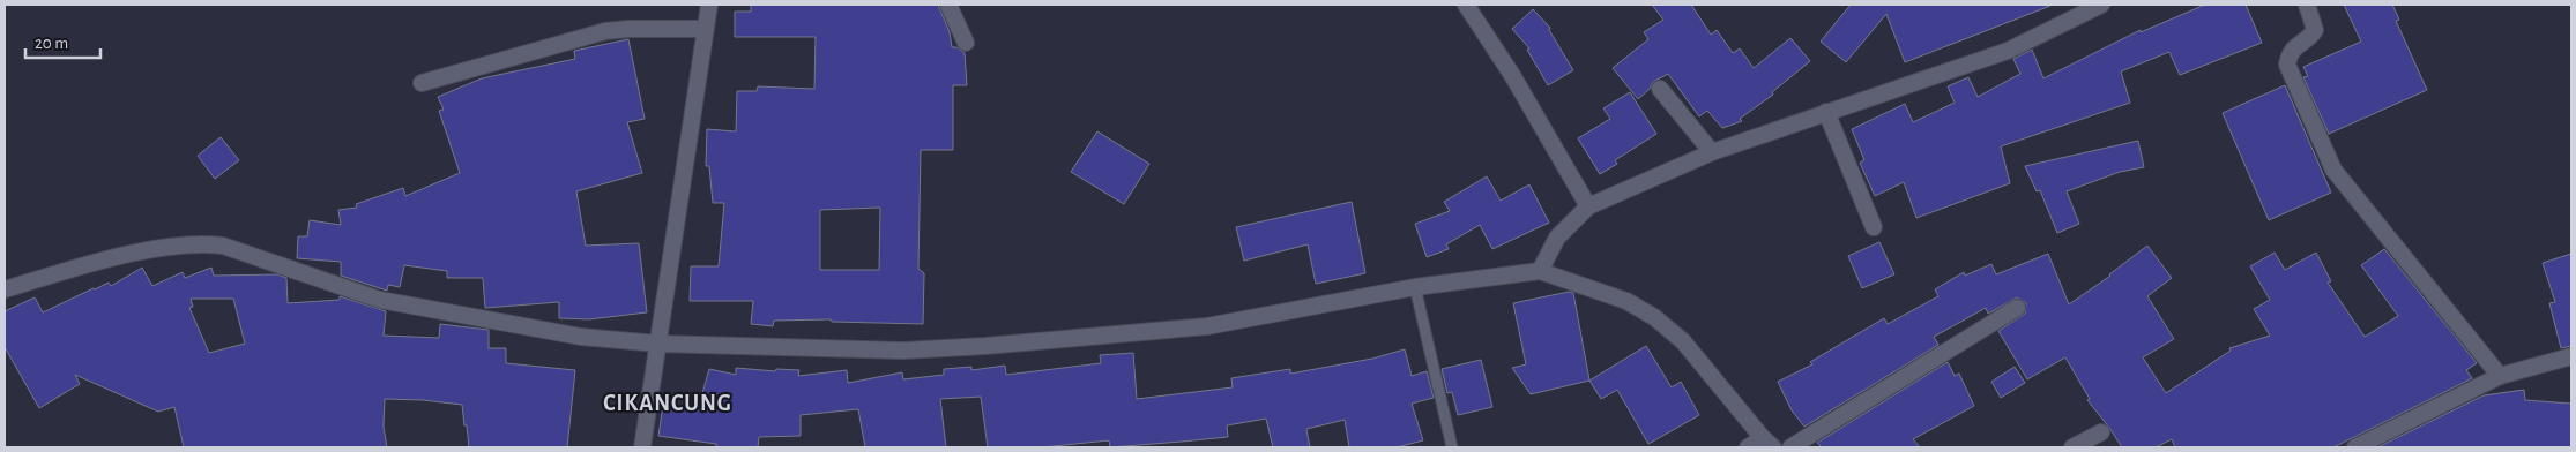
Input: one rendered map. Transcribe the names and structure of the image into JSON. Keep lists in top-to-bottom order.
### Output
{
  "districts": ["CIKANCUNG"],
  "scale_bar": "20 m"
}
